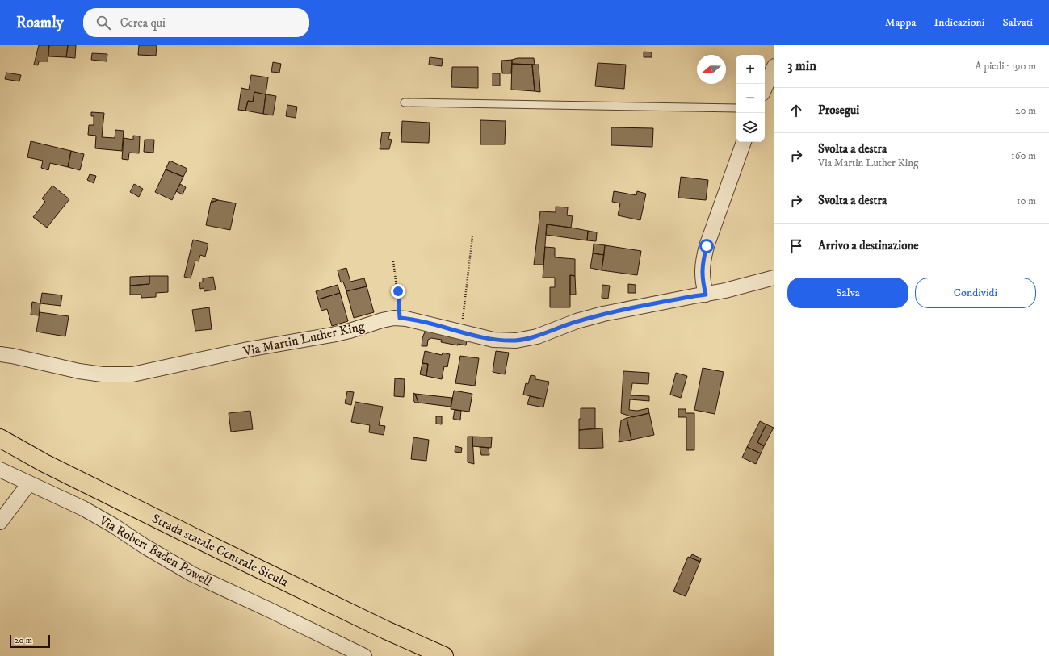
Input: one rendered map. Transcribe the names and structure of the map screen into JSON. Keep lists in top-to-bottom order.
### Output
{
  "streets": {
    "main road": ["Strada statale Centrale Sicula"],
    "street": ["Via Martin Luther King", "Via Robert Baden Powell"]
  },
  "scale_bar": "20 m",
  "north": "left",
  "page": {
    "header": "Roamly",
    "search": "Cerca qui",
    "nav": ["Mappa", "Indicazioni", "Salvati"],
    "heading": ["3 min", "A piedi · 190 m"],
    "map_buttons": ["+", "−"],
    "list": [
      ["Prosegui", "20 m"],
      ["Svolta a destra", "Via Martin Luther King", "160 m"],
      ["Svolta a destra", "10 m"],
      "Arrivo a destinazione"
    ],
    "buttons": ["Salva", "Condividi"],
    "scale": "20 m"
  }
}
